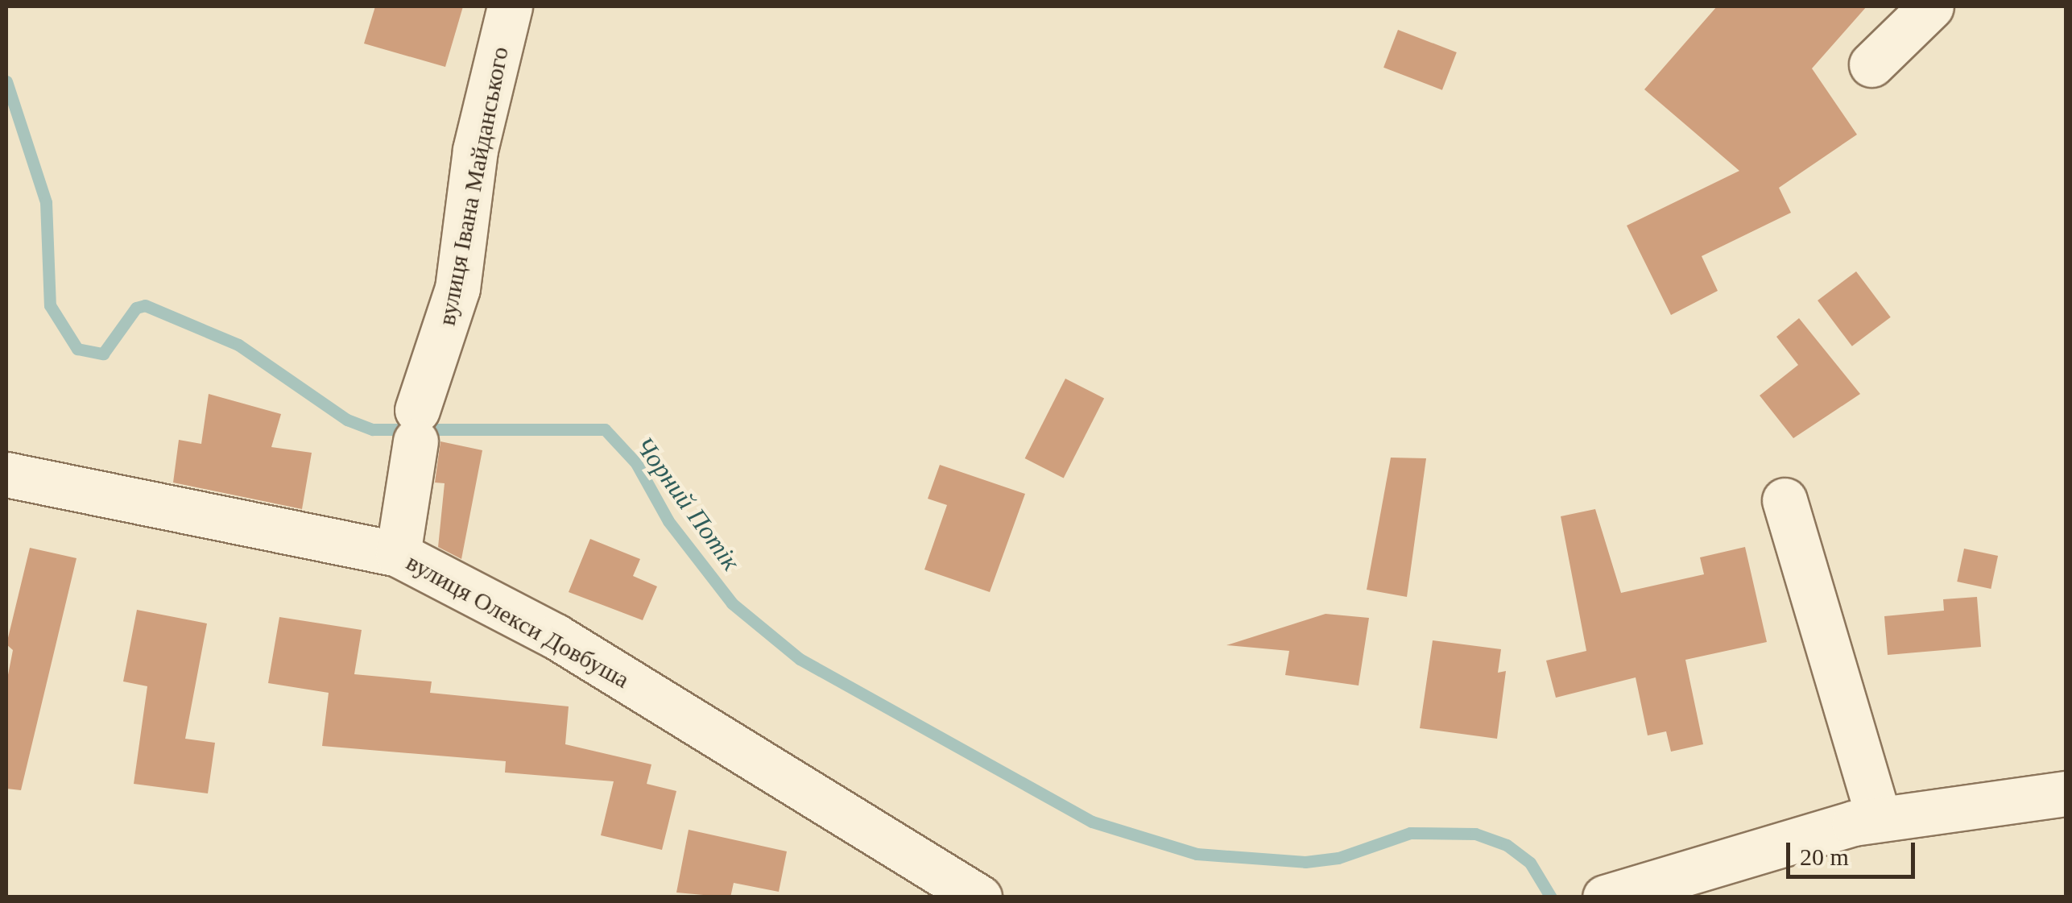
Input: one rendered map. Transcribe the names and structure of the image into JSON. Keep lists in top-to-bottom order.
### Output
{
  "streets": {
    "street": ["вулиця Івана Майданського", "вулиця Олекси Довбуша"]
  },
  "crossings": [
    ["вулиця Івана Майданського", "вулиця Олекси Довбуша"]
  ],
  "water": ["Чорний Потік"],
  "scale_bar": "20 m"
}
